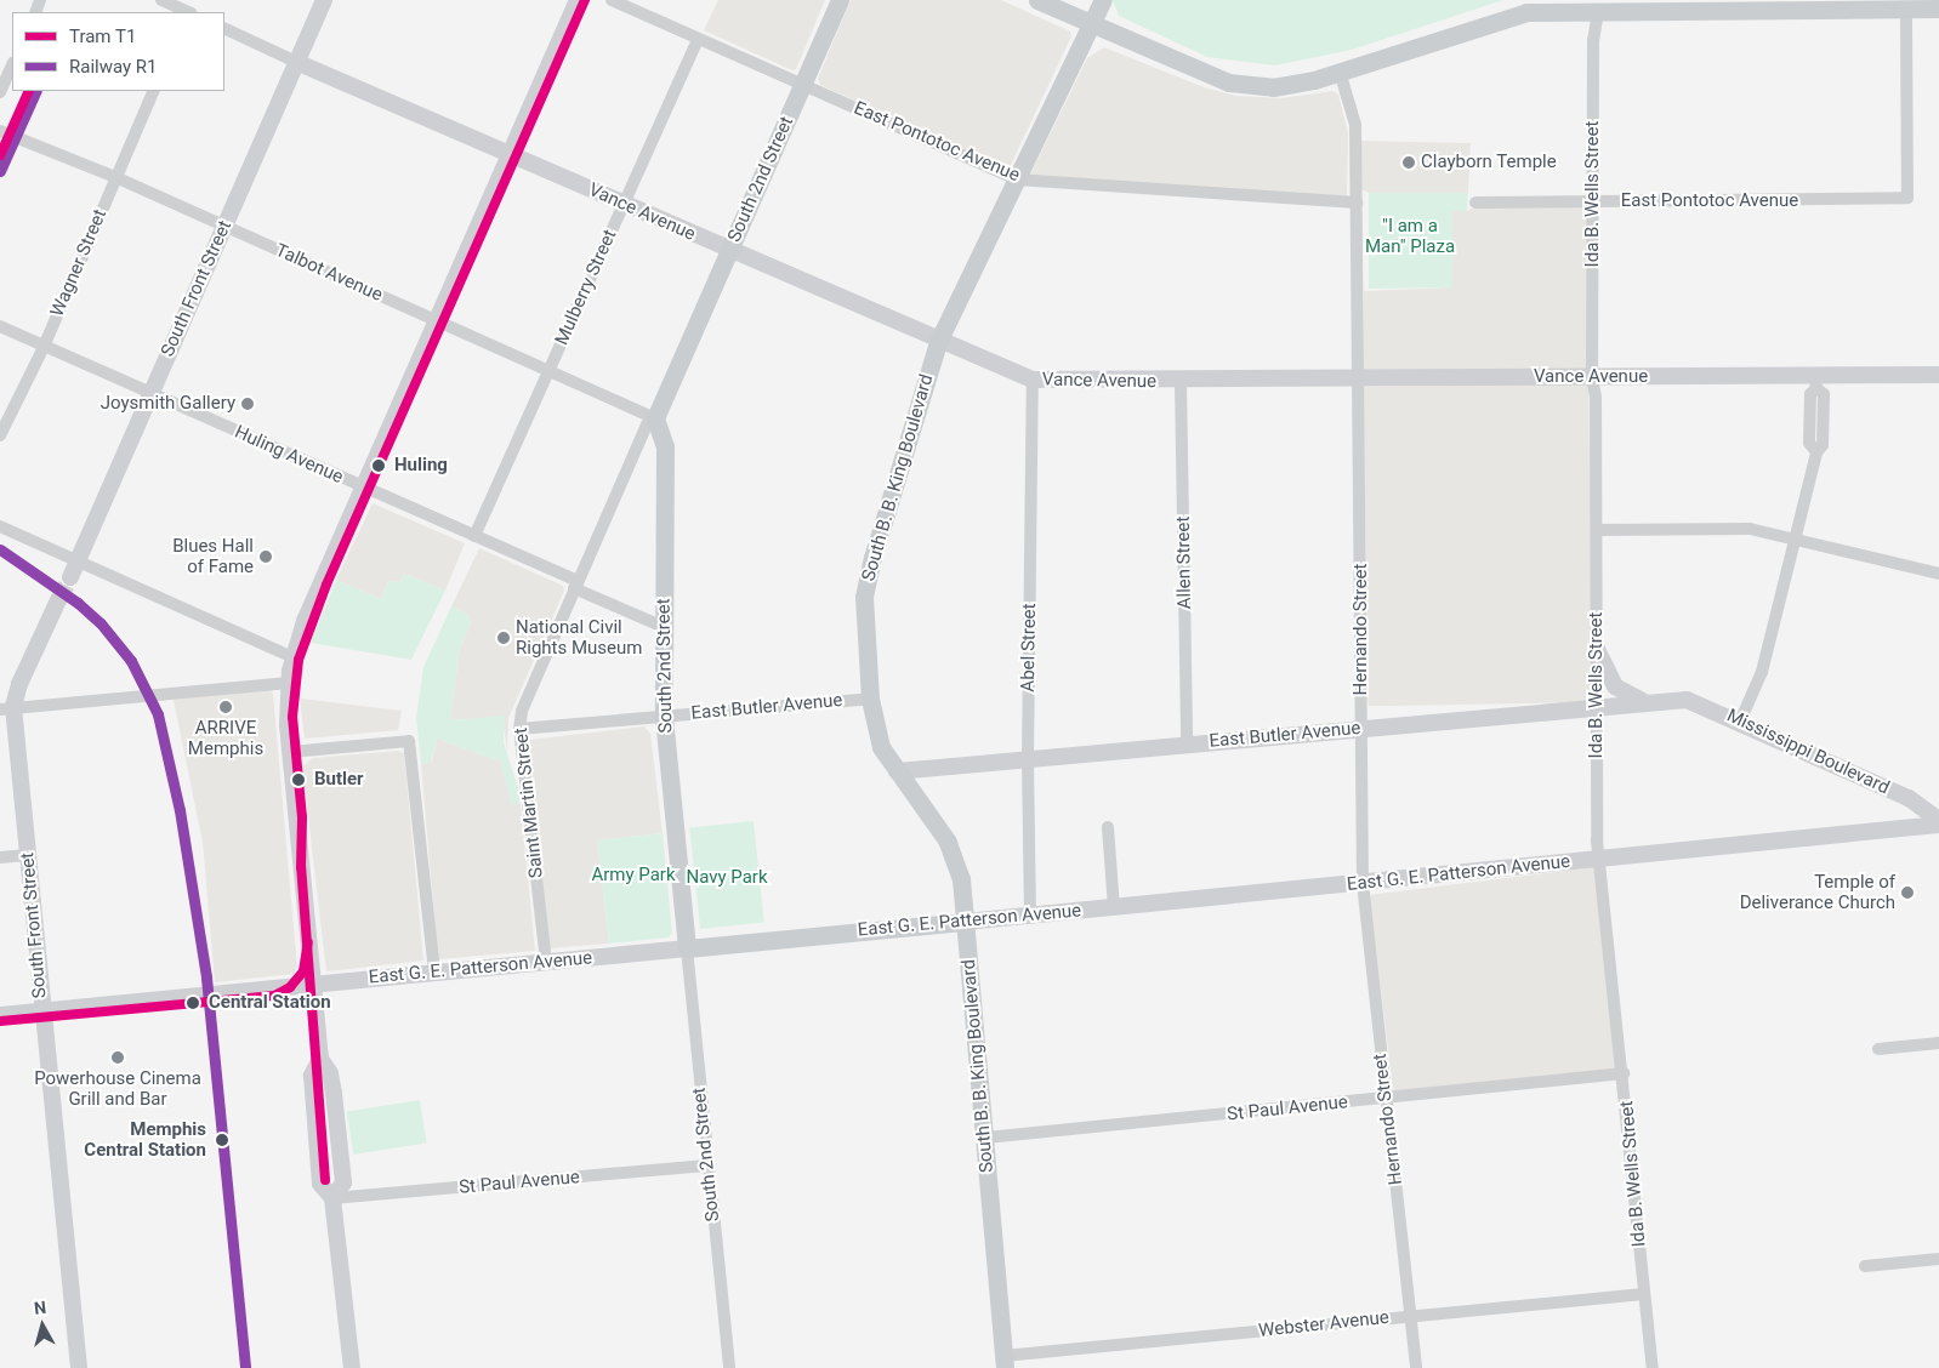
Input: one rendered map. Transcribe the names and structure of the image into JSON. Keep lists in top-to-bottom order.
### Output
{
  "streets": {
    "main road": ["South 2nd Street", "South B. B. King Boulevard", "East G. E. Patterson Avenue"],
    "street": [
      "East Pontotoc Avenue",
      "Ida B. Wells Street",
      "Vance Avenue",
      "Wagner Street",
      "Talbot Avenue",
      "Mulberry Street",
      "South Front Street",
      "Huling Avenue",
      "Allen Street",
      "Hernando Street",
      "Abel Street",
      "East Butler Avenue",
      "Mississippi Boulevard",
      "Saint Martin Street",
      "St Paul Avenue",
      "Webster Avenue"
    ]
  },
  "crossings": [
    ["East Pontotoc Avenue", "South 2nd Street"],
    ["East Pontotoc Avenue", "Ida B. Wells Street"],
    ["East Pontotoc Avenue", "Mulberry Street"],
    ["East Pontotoc Avenue", "South B. B. King Boulevard"],
    ["East Pontotoc Avenue", "Hernando Street"],
    ["South 2nd Street", "Vance Avenue"],
    ["South 2nd Street", "Talbot Avenue"],
    ["South 2nd Street", "Huling Avenue"],
    ["South 2nd Street", "East Butler Avenue"],
    ["South 2nd Street", "Saint Martin Street"],
    ["South 2nd Street", "East G. E. Patterson Avenue"],
    ["South 2nd Street", "St Paul Avenue"],
    ["Ida B. Wells Street", "Vance Avenue"],
    ["Ida B. Wells Street", "East Butler Avenue"],
    ["Ida B. Wells Street", "East G. E. Patterson Avenue"],
    ["Ida B. Wells Street", "St Paul Avenue"],
    ["Ida B. Wells Street", "Webster Avenue"],
    ["Vance Avenue", "Mulberry Street"],
    ["Vance Avenue", "South Front Street"],
    ["Vance Avenue", "South B. B. King Boulevard"],
    ["Vance Avenue", "Allen Street"],
    ["Vance Avenue", "Hernando Street"],
    ["Vance Avenue", "Abel Street"],
    ["Wagner Street", "Talbot Avenue"],
    ["Wagner Street", "Huling Avenue"],
    ["Talbot Avenue", "Mulberry Street"],
    ["Talbot Avenue", "South Front Street"],
    ["Talbot Avenue", "Saint Martin Street"],
    ["Mulberry Street", "Huling Avenue"],
    ["South Front Street", "Huling Avenue"],
    ["South Front Street", "East G. E. Patterson Avenue"],
    ["Huling Avenue", "Saint Martin Street"],
    ["South B. B. King Boulevard", "East Butler Avenue"],
    ["South B. B. King Boulevard", "East G. E. Patterson Avenue"],
    ["South B. B. King Boulevard", "St Paul Avenue"],
    ["South B. B. King Boulevard", "Webster Avenue"],
    ["Allen Street", "East Butler Avenue"],
    ["Hernando Street", "East Butler Avenue"],
    ["Hernando Street", "East G. E. Patterson Avenue"],
    ["Hernando Street", "St Paul Avenue"],
    ["Hernando Street", "Webster Avenue"],
    ["Abel Street", "East Butler Avenue"],
    ["Abel Street", "East G. E. Patterson Avenue"],
    ["East Butler Avenue", "Mississippi Boulevard"],
    ["East Butler Avenue", "Saint Martin Street"],
    ["Saint Martin Street", "East G. E. Patterson Avenue"]
  ],
  "parks": ["\"I am a Man\" Plaza", "Army Park", "Navy Park"],
  "places": [
    "Clayborn Temple",
    "Joysmith Gallery",
    "Huling",
    "Blues Hall of Fame",
    "National Civil Rights Museum",
    "ARRIVE Memphis",
    "Butler",
    "Temple of Deliverance Church",
    "Central Station",
    "Powerhouse Cinema Grill and Bar",
    "Memphis Central Station"
  ],
  "lines": ["tram line T1", "rail line R1"],
  "legend": ["Tram T1", "Railway R1"],
  "north": "top"
}
